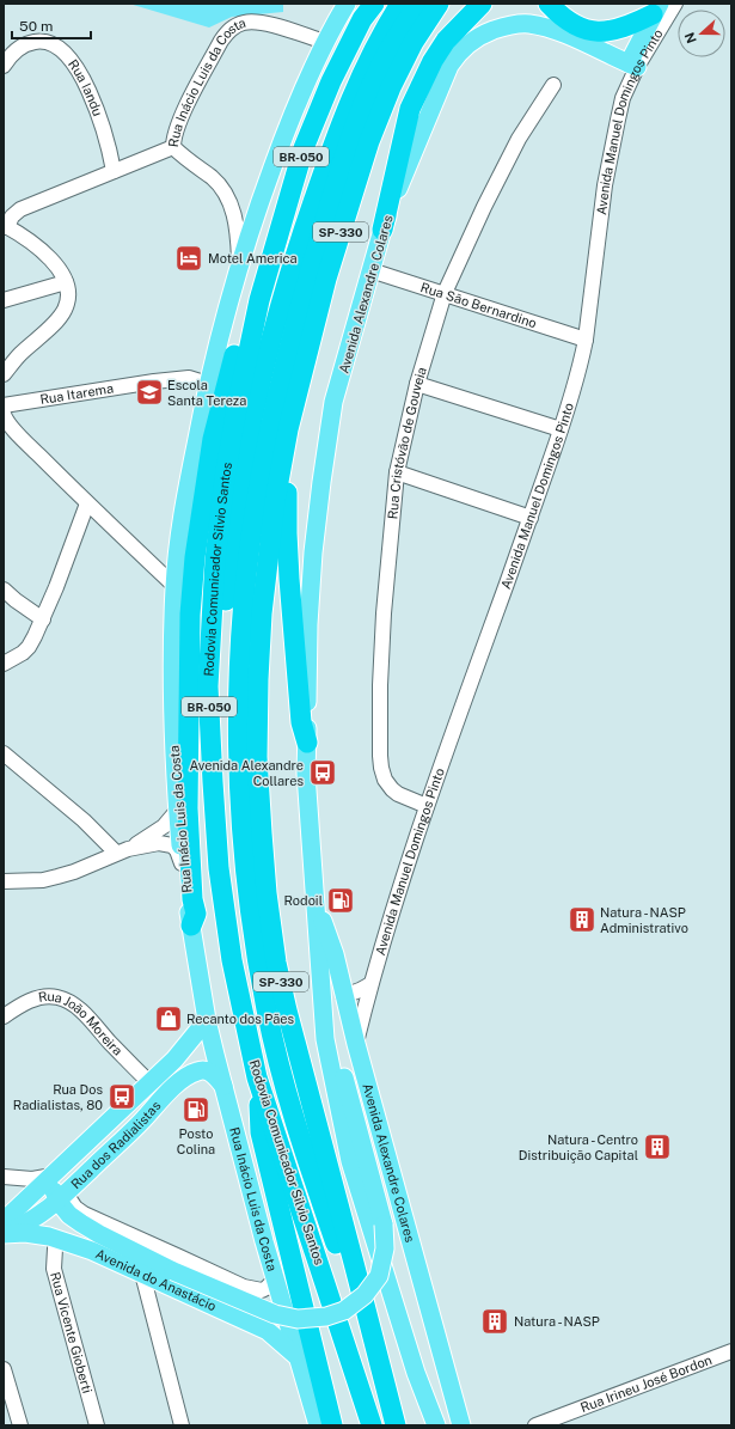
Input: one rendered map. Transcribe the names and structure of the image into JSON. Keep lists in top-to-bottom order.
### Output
{
  "streets": {
    "highway": ["BR-050", "SP-330", "Rodovia Comunicador Silvio Santos"],
    "main road": [
      "Rua Inácio Luis da Costa",
      "Avenida Alexandre Colares",
      "Rua dos Radialistas",
      "Avenida do Anastácio"
    ],
    "street": [
      "Rua Iandu",
      "Avenida Manuel Domingos Pinto",
      "Rua São Bernardino",
      "Rua Itarema",
      "Rua Cristóvão de Gouveia",
      "Rua João Moreira",
      "Rua Vicente Gioberti",
      "Rua Irineu José Bordon"
    ]
  },
  "crossings": [
    ["Rua Inácio Luis da Costa", "Rua Itarema"],
    ["Rua Inácio Luis da Costa", "Rua dos Radialistas"],
    ["Rua Inácio Luis da Costa", "Avenida do Anastácio"],
    ["Avenida Manuel Domingos Pinto", "Avenida Alexandre Colares"],
    ["Avenida Manuel Domingos Pinto", "Rua São Bernardino"],
    ["Avenida Manuel Domingos Pinto", "Rua Cristóvão de Gouveia"],
    ["Avenida Alexandre Colares", "Rua São Bernardino"],
    ["Rua São Bernardino", "Rua Cristóvão de Gouveia"],
    ["Rua João Moreira", "Rua dos Radialistas"],
    ["Rua dos Radialistas", "Avenida do Anastácio"],
    ["Avenida do Anastácio", "Rua Vicente Gioberti"]
  ],
  "places": {
    "hotel": ["Motel America"],
    "school or university": ["Escola Santa Tereza"],
    "bus stop": ["Avenida Alexandre Collares", "Rua Dos Radialistas, 80"],
    "fuel station": ["Rodoil", "Posto Colina"],
    "building": ["Natura - NASP Administrativo", "Natura - Centro Distribuição Capital", "Natura - NASP"],
    "shop": ["Recanto dos Pães"]
  },
  "scale_bar": "50 m",
  "north": "left"
}
